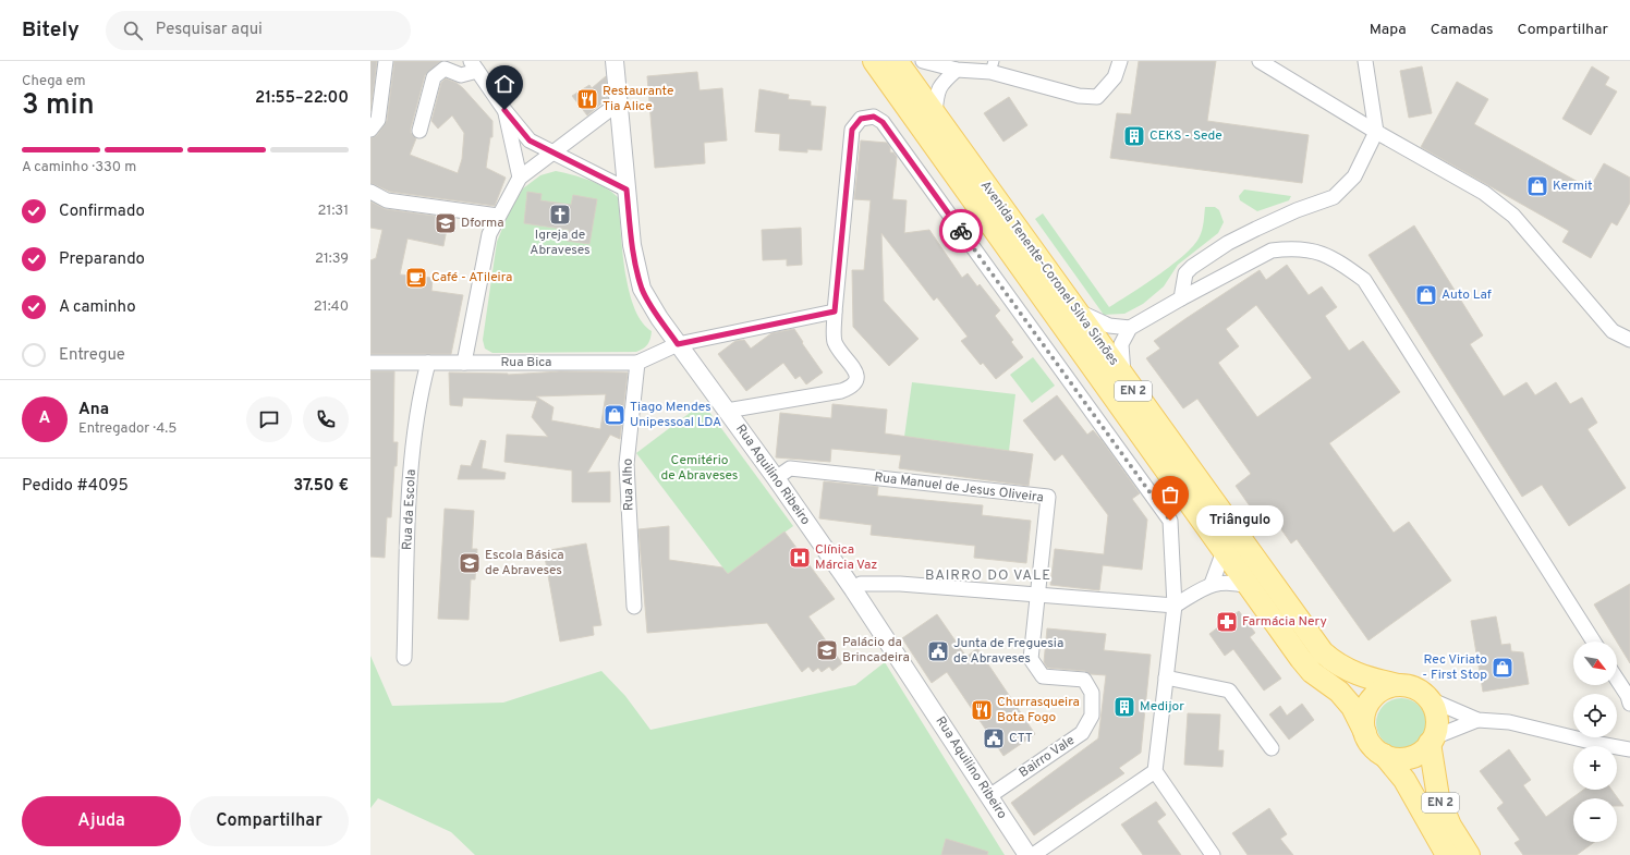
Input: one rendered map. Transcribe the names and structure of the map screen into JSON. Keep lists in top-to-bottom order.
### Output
{
  "streets": {
    "main road": ["Avenida Tenente-Coronel Silva Simões", "EN 2"],
    "street": [
      "Rua Bica",
      "Rua Aquilino Ribeiro",
      "Rua Alho",
      "Rua Manuel de Jesus Oliveira",
      "Rua da Escola",
      "Bairro Vale"
    ]
  },
  "crossings": [
    ["Avenida Tenente-Coronel Silva Simões", "EN 2"],
    ["Rua Bica", "Rua Aquilino Ribeiro"],
    ["Rua Bica", "Rua Alho"],
    ["Rua Bica", "Rua da Escola"],
    ["Rua Aquilino Ribeiro", "Rua Manuel de Jesus Oliveira"],
    ["Rua Aquilino Ribeiro", "Bairro Vale"],
    ["Rua Manuel de Jesus Oliveira", "Bairro Vale"]
  ],
  "districts": ["BAIRRO DO VALE"],
  "parks": ["Cemitério de Abraveses"],
  "places": {
    "restaurant": ["Restaurante Tia Alice", "Churrasqueira Bota Fogo"],
    "building": ["CEKS - Sede", "Medijor"],
    "shop": [
      "Kermit",
      "Auto Laf",
      "Tiago Mendes Unipessoal LDA",
      "Rec Viriato - First Stop"
    ],
    "church": ["Igreja de Abraveses"],
    "school or university": ["Dforma", "Escola Básica de Abraveses", "Palácio da Brincadeira"],
    "cafe": ["Café - ATileira"],
    "other": ["Triângulo"],
    "hospital": ["Clínica Márcia Vaz"],
    "pharmacy": ["Farmácia Nery"],
    "public building": ["Junta de Freguesia de Abraveses", "CTT"]
  },
  "north": "bottom right",
  "page": {
    "header": "Bitely",
    "search": "Pesquisar aqui",
    "nav": ["Mapa", "Camadas", "Compartilhar"],
    "heading": ["3 min", "Chega em", "21:55–22:00"],
    "panel": [
      "Ana",
      "Entregador · 4.5",
      "Pedido #4095",
      "37.50 €"
    ],
    "bar": "A caminho · 330 m",
    "list": [
      ["Confirmado", "21:31"],
      ["Preparando", "21:39"],
      ["A caminho", "21:40"],
      "Entregue"
    ],
    "round": "A",
    "bubble": "Triângulo",
    "map_buttons": ["+", "−"],
    "buttons": ["Ajuda", "Compartilhar"]
  }
}
